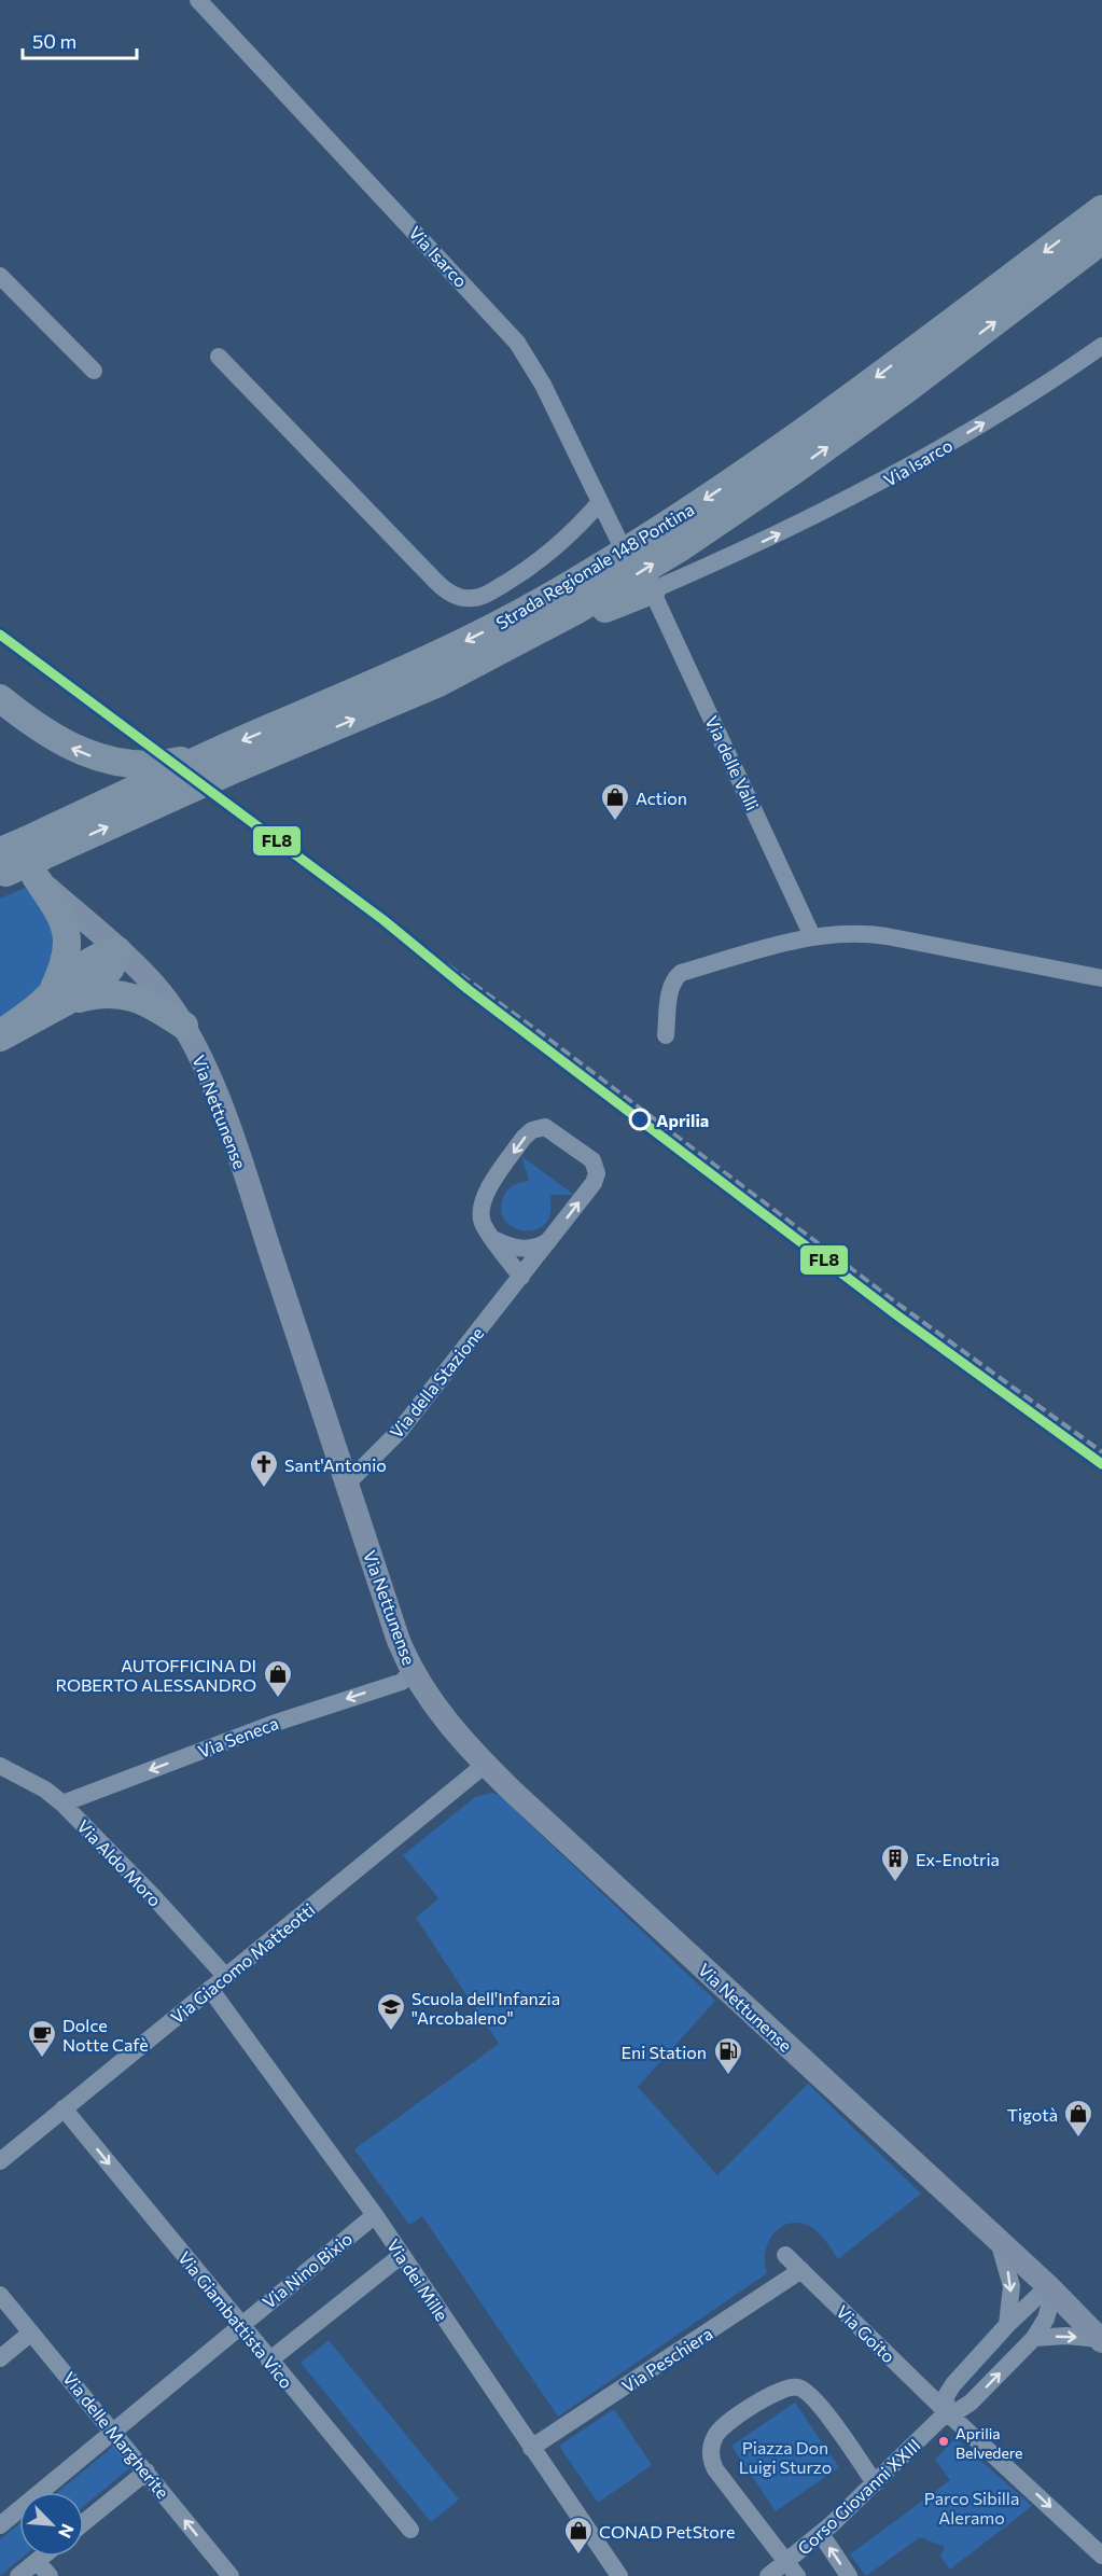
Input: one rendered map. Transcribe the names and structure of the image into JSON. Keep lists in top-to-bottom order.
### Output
{
  "streets": {
    "highway": ["Strada Regionale 148 Pontina"],
    "main road": ["Via Nettunense"],
    "street": [
      "Via Isarco",
      "Via delle Valli",
      "Via della Stazione",
      "Via Seneca",
      "Via Aldo Moro",
      "Via Giacomo Matteotti",
      "Via Nino Bixio",
      "Via dei Mille",
      "Via Giambattista Vico",
      "Via Goito",
      "Via Peschiera",
      "Via delle Margherite",
      "Corso Giovanni XXIII"
    ]
  },
  "crossings": [
    ["Via Isarco", "Strada Regionale 148 Pontina"],
    ["Via Isarco", "Via delle Valli"],
    ["Strada Regionale 148 Pontina", "Via Nettunense"],
    ["Via Nettunense", "Via della Stazione"],
    ["Via Nettunense", "Via Seneca"],
    ["Via Nettunense", "Via Giacomo Matteotti"],
    ["Via Nettunense", "Corso Giovanni XXIII"],
    ["Via Seneca", "Via Aldo Moro"],
    ["Via Aldo Moro", "Via Giacomo Matteotti"],
    ["Via Giacomo Matteotti", "Via dei Mille"],
    ["Via Giacomo Matteotti", "Via Giambattista Vico"],
    ["Via Nino Bixio", "Via dei Mille"],
    ["Via Nino Bixio", "Via Giambattista Vico"],
    ["Via Nino Bixio", "Via delle Margherite"],
    ["Via dei Mille", "Via Peschiera"],
    ["Via Goito", "Via Peschiera"],
    ["Via Goito", "Corso Giovanni XXIII"]
  ],
  "one_way": [
    "Via Isarco",
    "Via Seneca",
    "Via Giambattista Vico",
    "Via Goito",
    "Via delle Margherite"
  ],
  "parks": ["Piazza Don Luigi Sturzo", "Parco Sibilla Aleramo"],
  "places": {
    "shop": [
      "Action",
      "AUTOFFICINA DI ROBERTO ALESSANDRO",
      "Tigotà",
      "CONAD PetStore"
    ],
    "other": ["Aprilia", "Aprilia Belvedere"],
    "church": ["Sant'Antonio"],
    "building": ["Ex-Enotria"],
    "school or university": ["Scuola dell'Infanzia \"Arcobaleno\""],
    "cafe": ["Dolce Notte Cafè"],
    "fuel station": ["Eni Station"]
  },
  "lines": ["transit line FL8"],
  "scale_bar": "50 m",
  "north": "bottom right"
}
